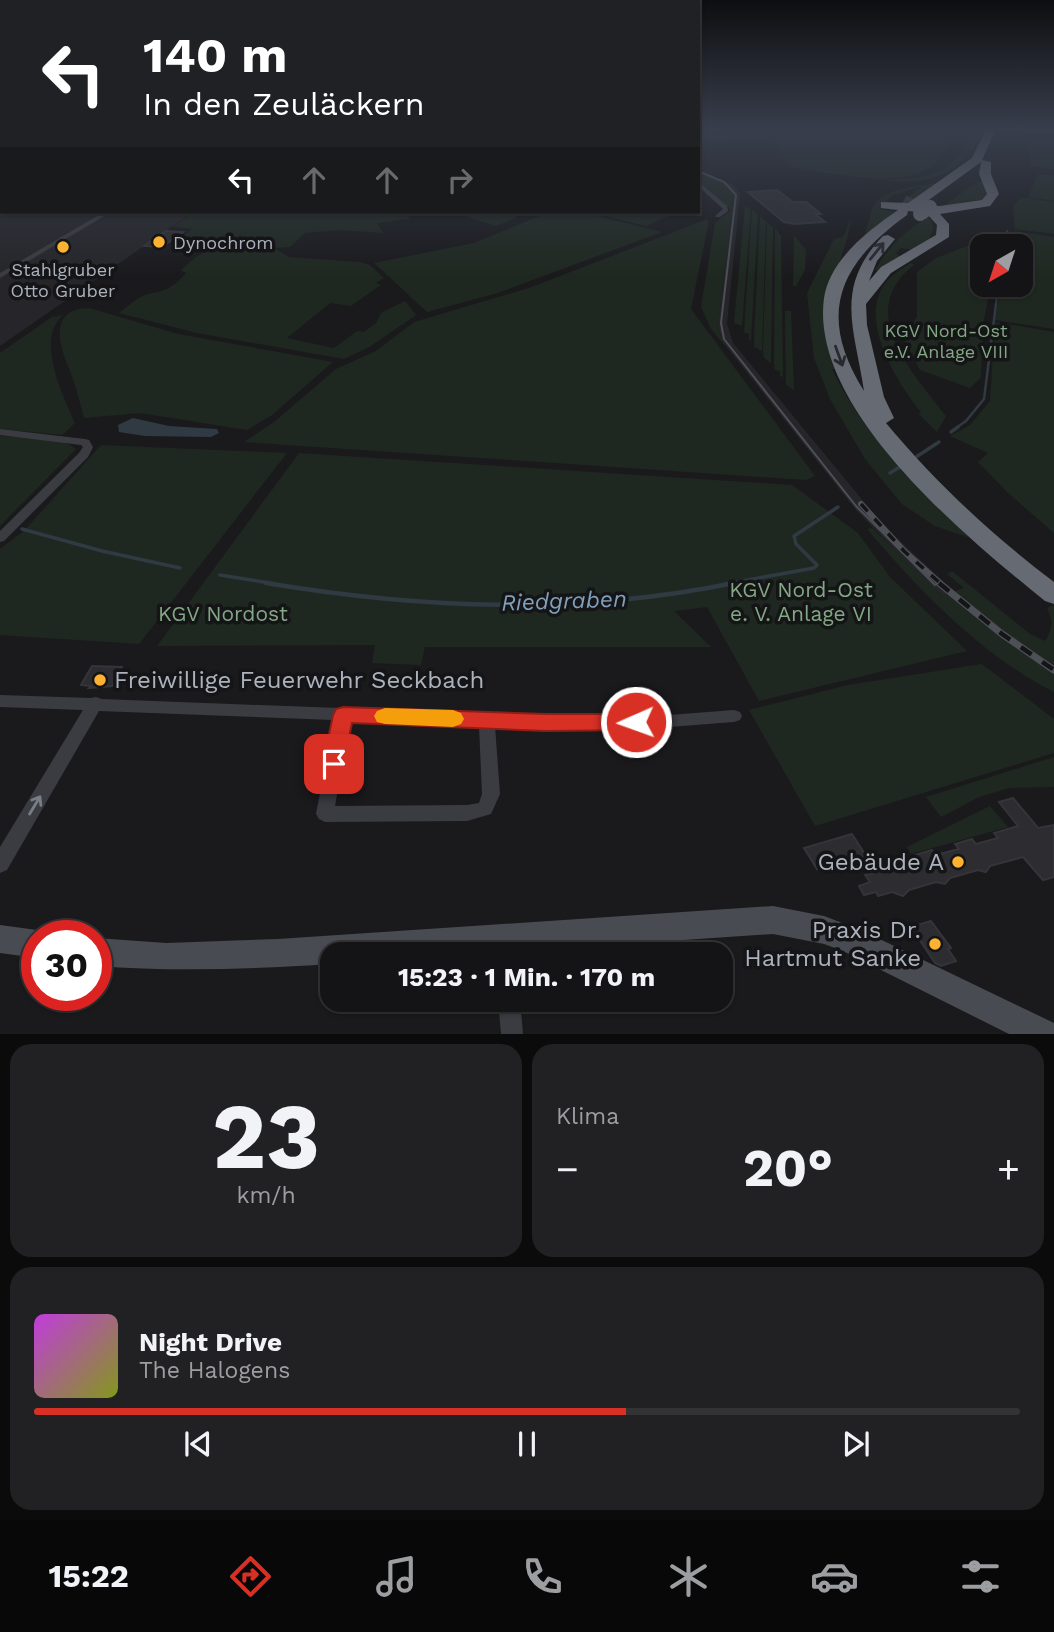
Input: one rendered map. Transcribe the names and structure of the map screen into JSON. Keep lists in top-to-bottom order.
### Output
{
  "water": ["Riedgraben"],
  "parks": ["KGV Nord-Ost e.V. Anlage VIII", "KGV Nord-Ost e. V. Anlage VI", "KGV Nordost"],
  "places": [
    "Dynochrom",
    "Stahlgruber Otto Gruber",
    "Freiwillige Feuerwehr Seckbach",
    "Gebäude A",
    "Praxis Dr. Hartmut Sanke"
  ],
  "north": "bottom left",
  "page": {
    "turn": ["140 m", "In den Zeuläckern"],
    "limit": "30",
    "trip": "15:23 · 1 Min. · 170 m",
    "tile": [
      ["23", "km/h"],
      "Klima"
    ],
    "heat": ["−", "20°", "+"],
    "song": ["Night Drive", "The Halogens"],
    "tabs": "15:22"
  }
}
